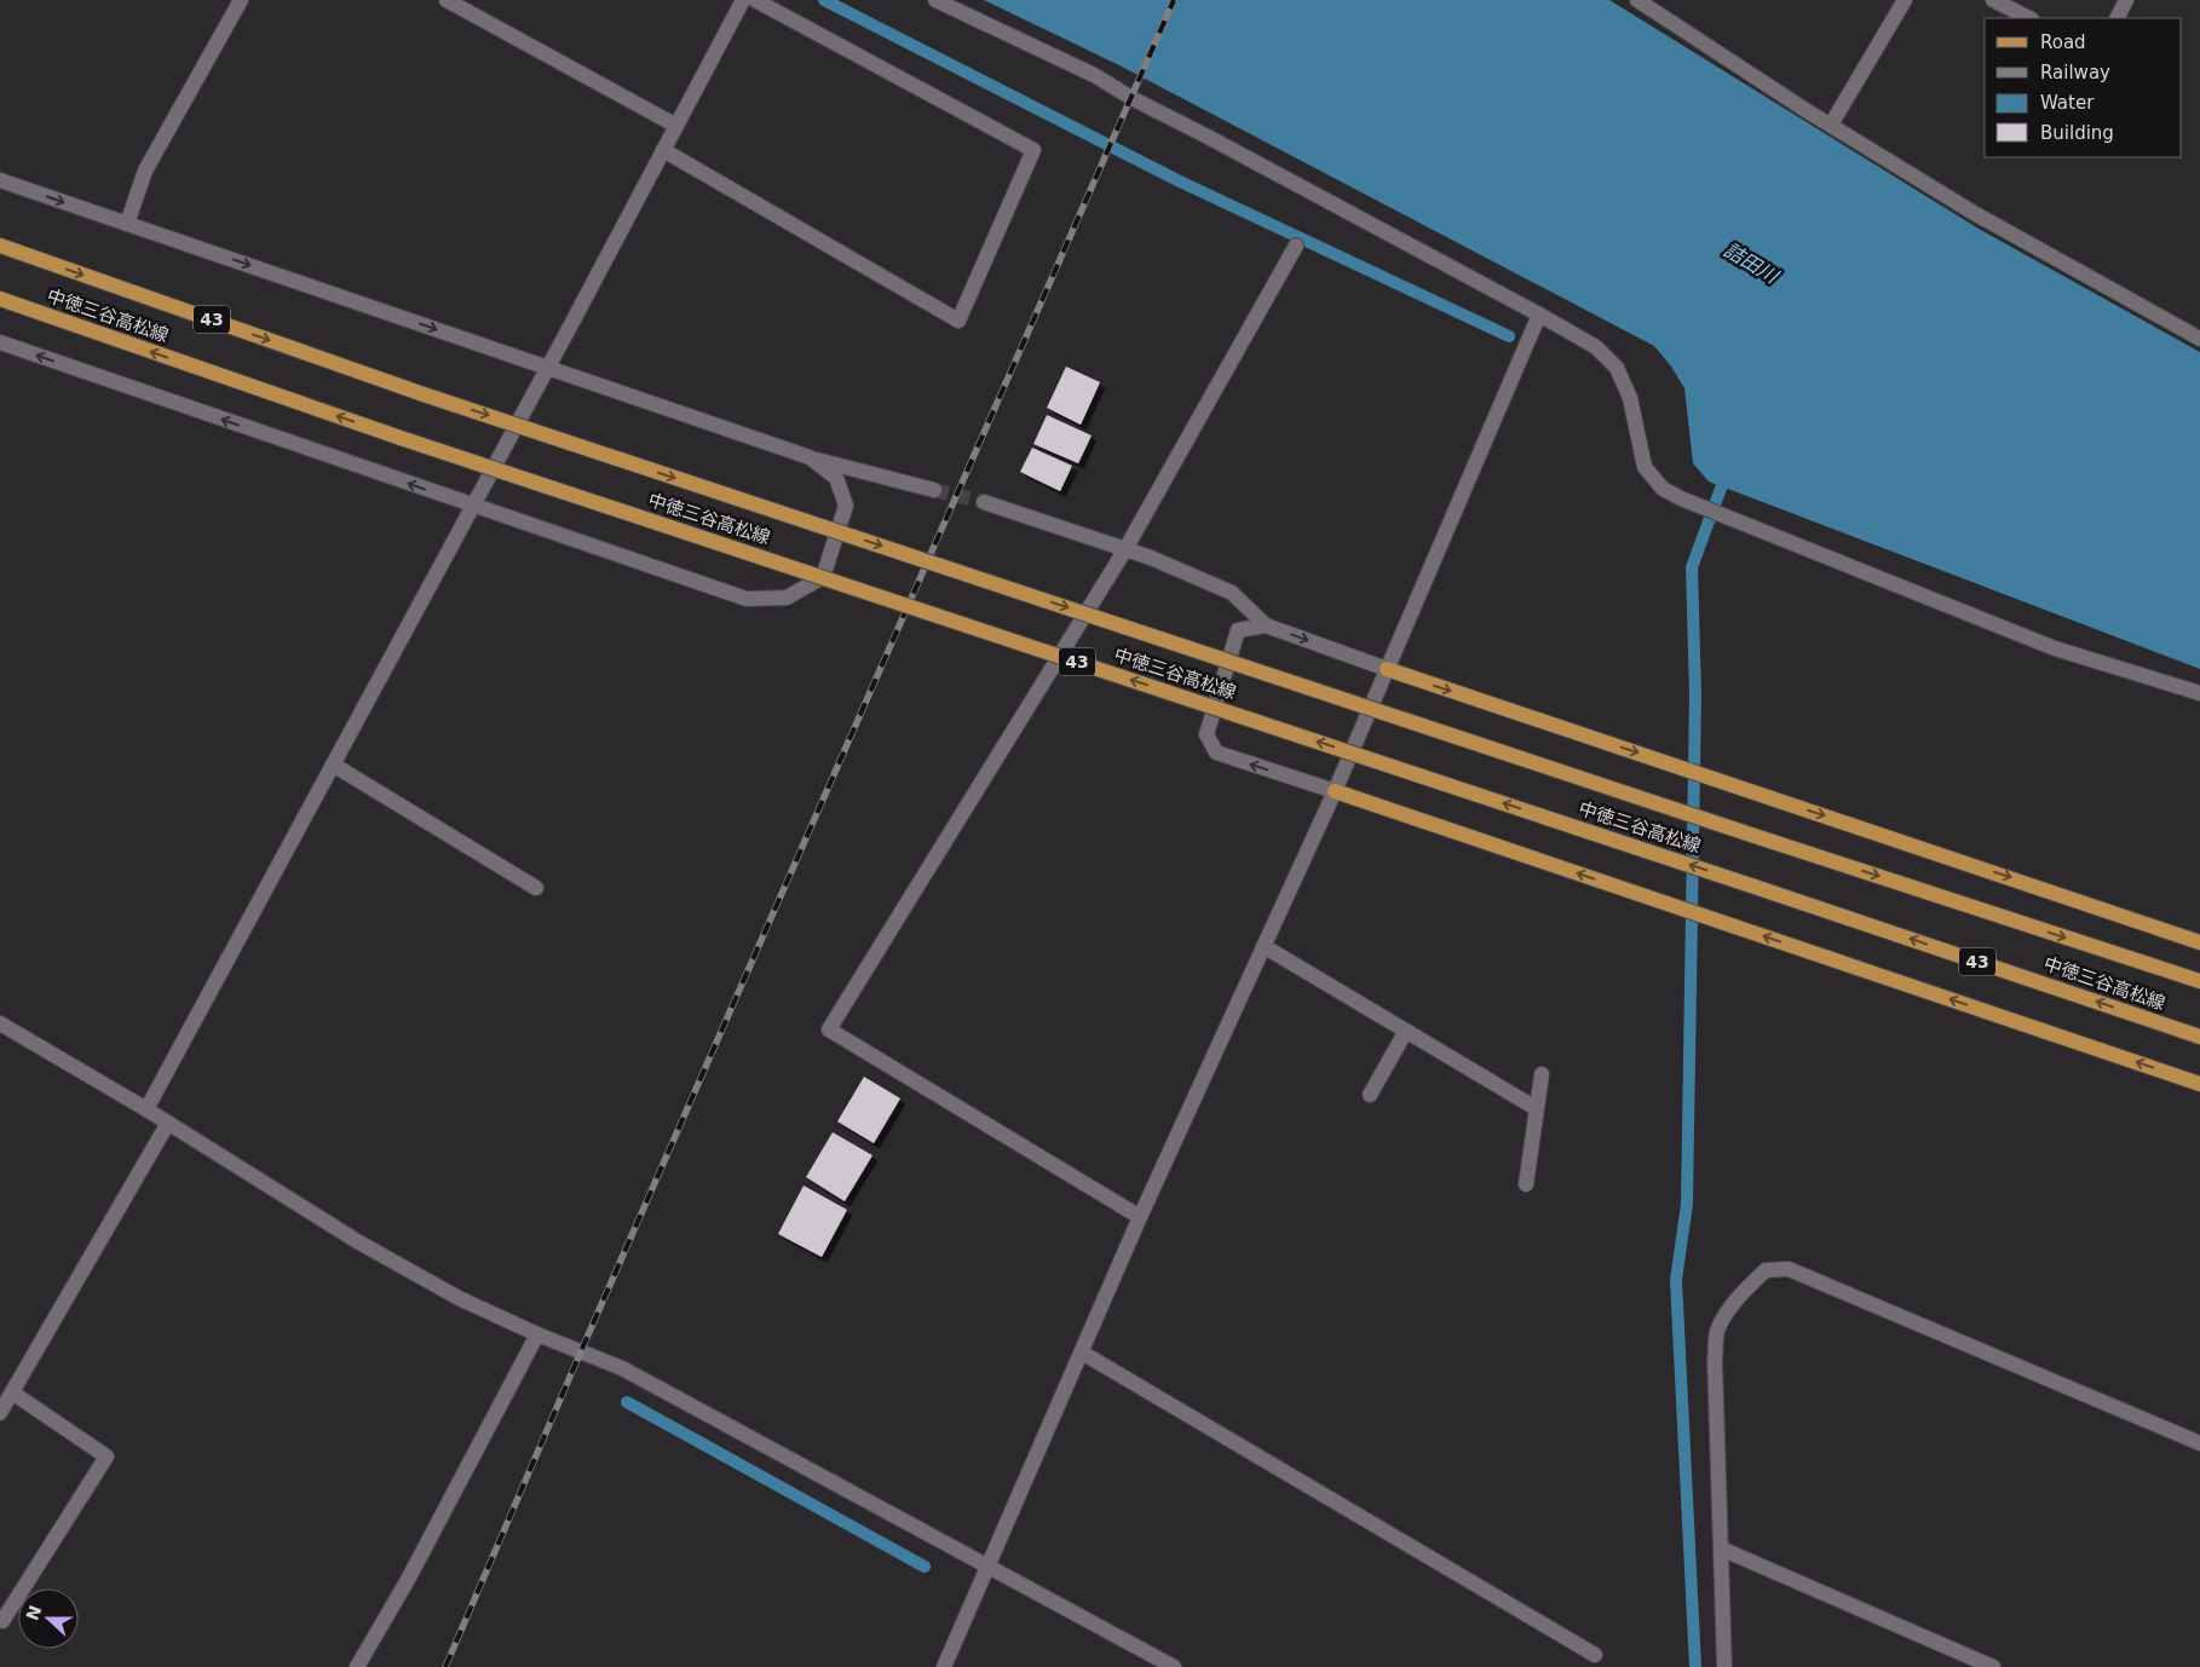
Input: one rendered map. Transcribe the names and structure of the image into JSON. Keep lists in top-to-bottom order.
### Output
{
  "streets": {
    "main road": ["中徳三谷高松線", "43"]
  },
  "water": ["詰田川"],
  "legend": [
    "Road",
    "Railway",
    "Water",
    "Building"
  ],
  "north": "left"
}
